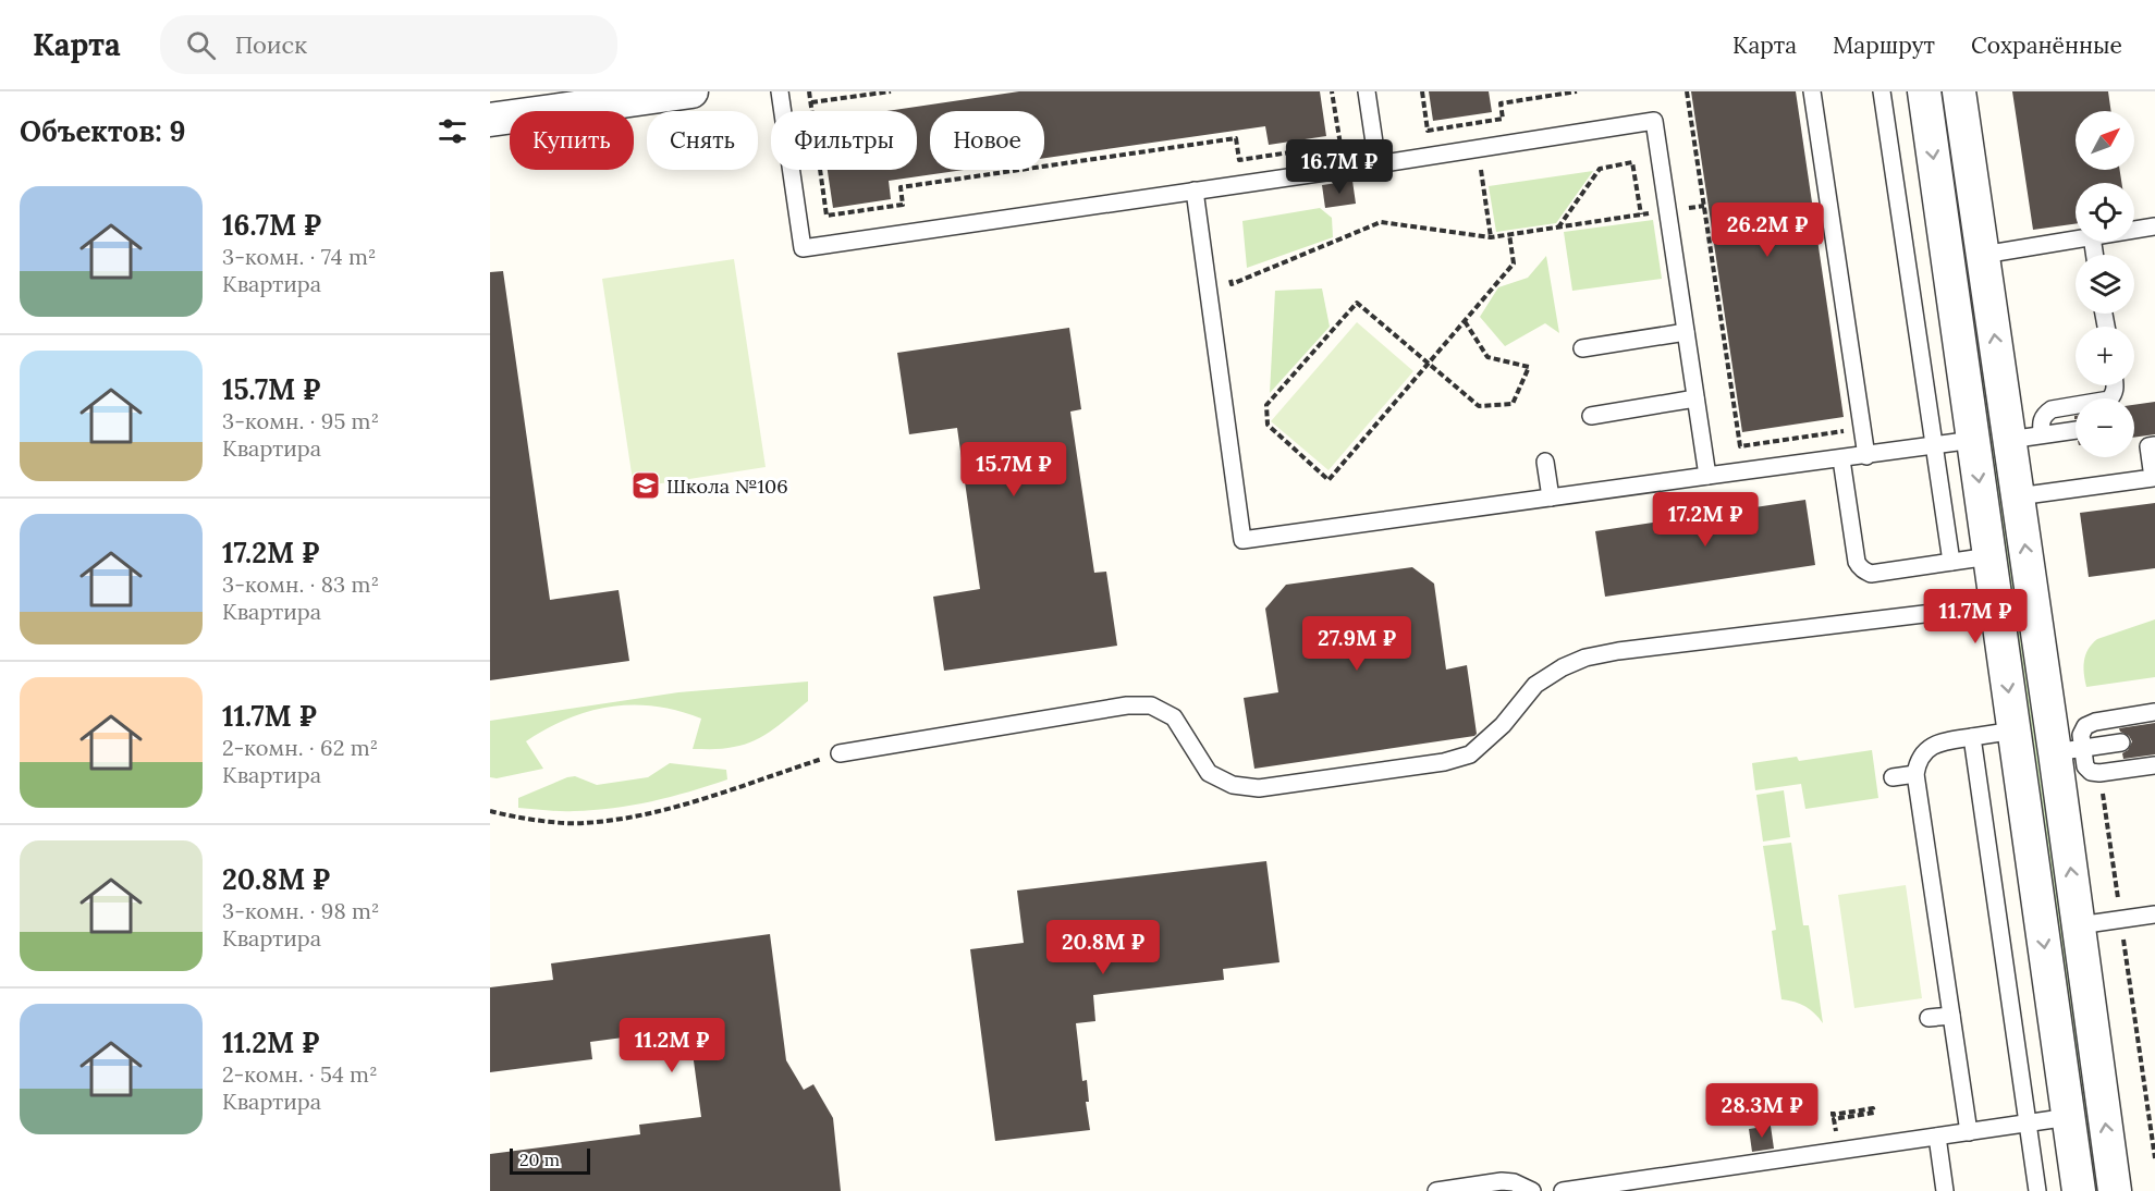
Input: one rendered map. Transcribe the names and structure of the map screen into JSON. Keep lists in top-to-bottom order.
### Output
{
  "places": {
    "school or university": ["Школа №106"]
  },
  "scale_bar": "20 m",
  "north": "top right",
  "page": {
    "header": "Карта",
    "search": "Поиск",
    "nav": ["Карта", "Маршрут", "Сохранённые"],
    "heading": "Объектов: 9",
    "map_buttons": ["+", "−"],
    "chip": [
      "Купить",
      "Снять",
      "Фильтры",
      "Новое"
    ],
    "price": [
      "16.7M ₽",
      "26.2M ₽",
      "15.7M ₽",
      "17.2M ₽",
      "11.7M ₽",
      "27.9M ₽",
      "20.8M ₽",
      "11.2M ₽",
      "28.3M ₽"
    ],
    "list": [
      {
        "name": "16.7M ₽",
        "note": "3-комн. · 74 m² · Квартира"
      },
      {
        "name": "15.7M ₽",
        "note": "3-комн. · 95 m² · Квартира"
      },
      {
        "name": "17.2M ₽",
        "note": "3-комн. · 83 m² · Квартира"
      },
      {
        "name": "11.7M ₽",
        "note": "2-комн. · 62 m² · Квартира"
      },
      {
        "name": "20.8M ₽",
        "note": "3-комн. · 98 m² · Квартира"
      },
      {
        "name": "11.2M ₽",
        "note": "2-комн. · 54 m² · Квартира"
      }
    ],
    "scale": "20 m"
  }
}
